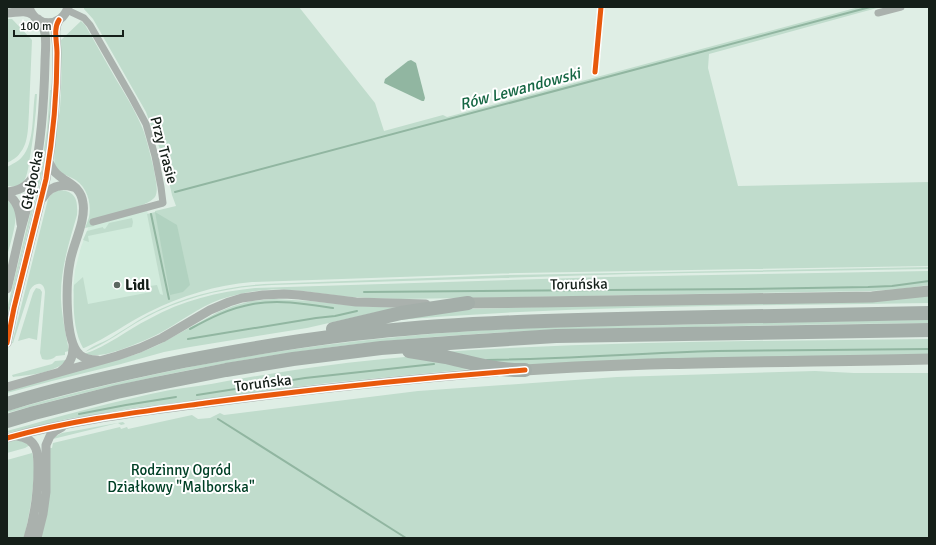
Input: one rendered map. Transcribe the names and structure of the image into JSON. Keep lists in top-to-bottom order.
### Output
{
  "streets": {
    "highway": ["Toruńska"],
    "street": ["Przy Trasie", "Głębocka"]
  },
  "water": ["Rów Lewandowski"],
  "parks": ["Rodzinny Ogród Działkowy \"Malborska\""],
  "places": ["Lidl"],
  "scale_bar": "100 m"
}
